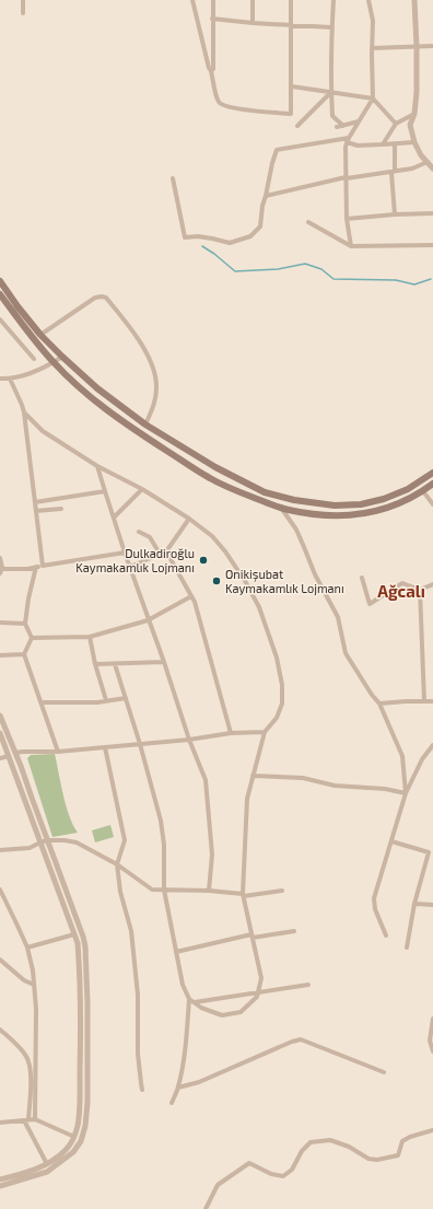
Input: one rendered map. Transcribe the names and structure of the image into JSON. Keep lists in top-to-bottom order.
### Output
{
  "districts": ["Ağcalı"],
  "places": ["Dulkadiroğlu Kaymakamlık Lojmanı", "Onikişubat Kaymakamlık Lojmanı"]
}
